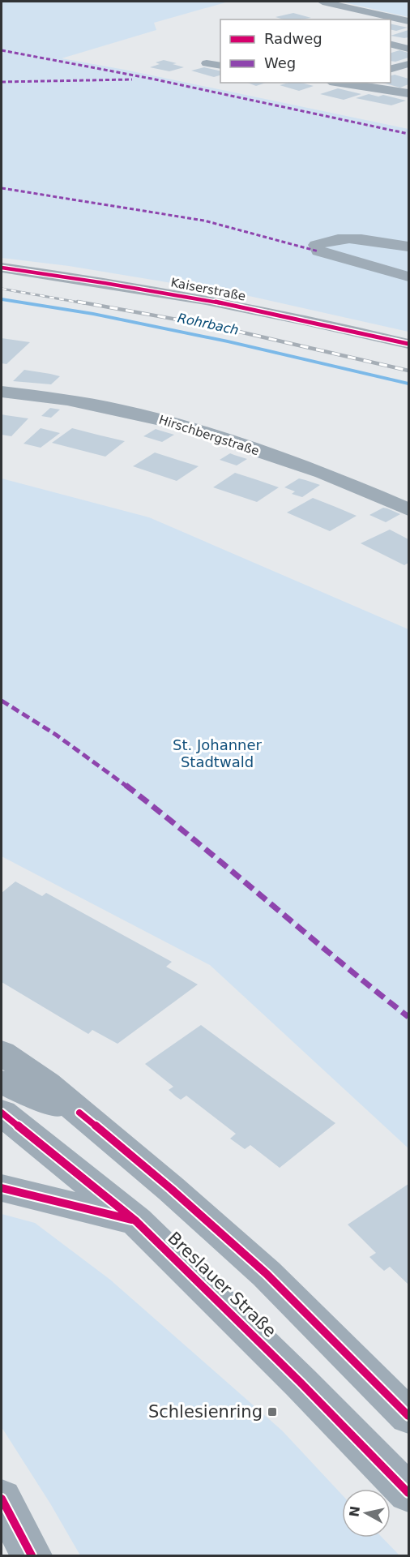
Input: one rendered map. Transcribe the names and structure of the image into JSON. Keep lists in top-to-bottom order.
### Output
{
  "streets": {
    "main road": ["Kaiserstraße"],
    "street": ["Hirschbergstraße", "Breslauer Straße"]
  },
  "water": ["Rohrbach"],
  "parks": ["St. Johanner Stadtwald"],
  "places": {
    "transit": ["Schlesienring"]
  },
  "legend": ["Radweg", "Weg"],
  "north": "left"
}
